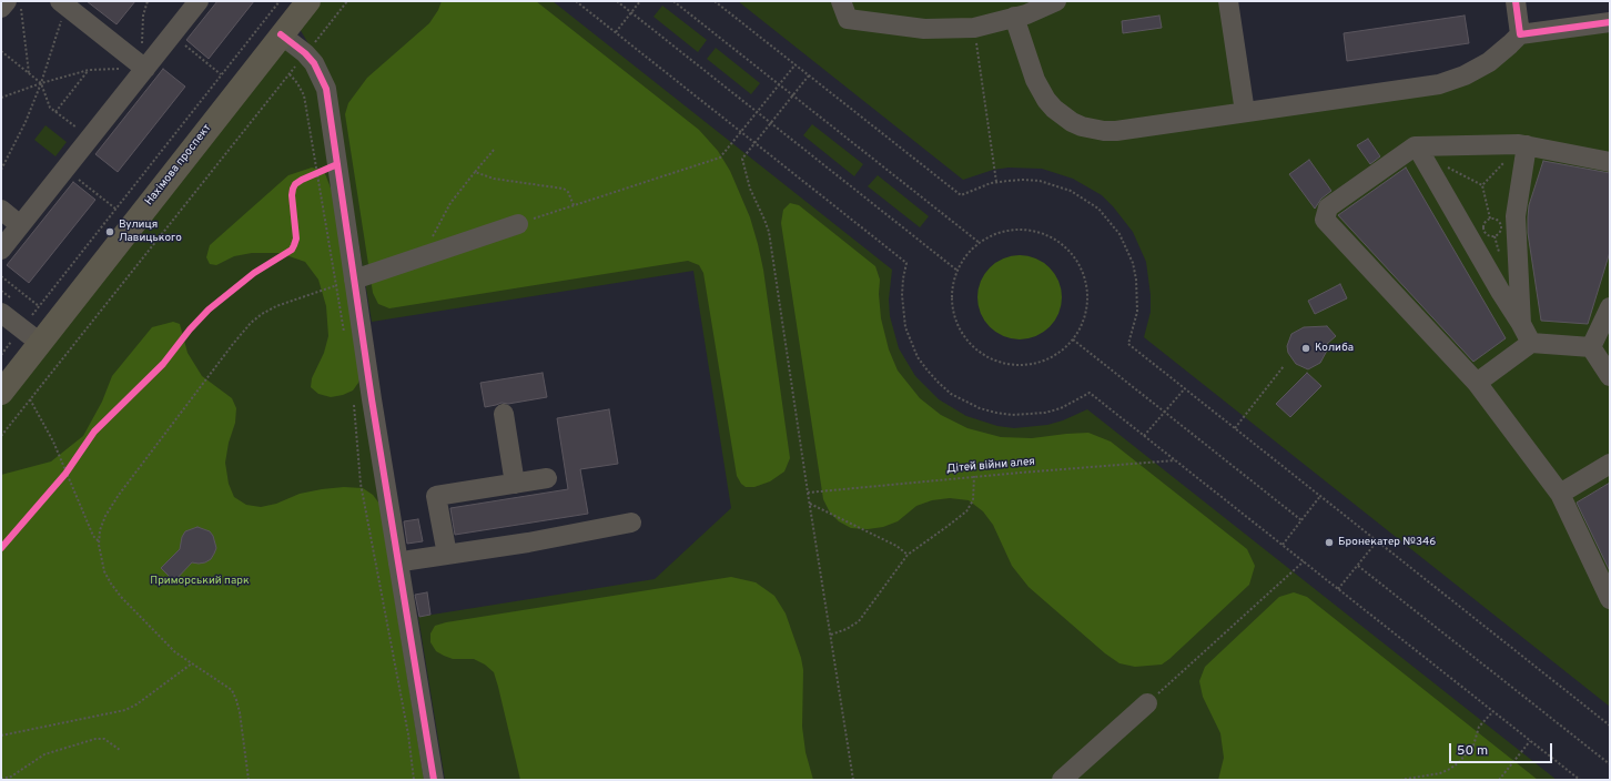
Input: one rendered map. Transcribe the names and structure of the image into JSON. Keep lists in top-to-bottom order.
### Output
{
  "streets": {
    "main road": ["Нахімова проспект"],
    "path": ["Дітей війни алея"]
  },
  "parks": ["Приморський парк"],
  "places": ["Вулиця Лавицького", "Колиба", "Бронекатер №346"],
  "scale_bar": "50 m"
}
